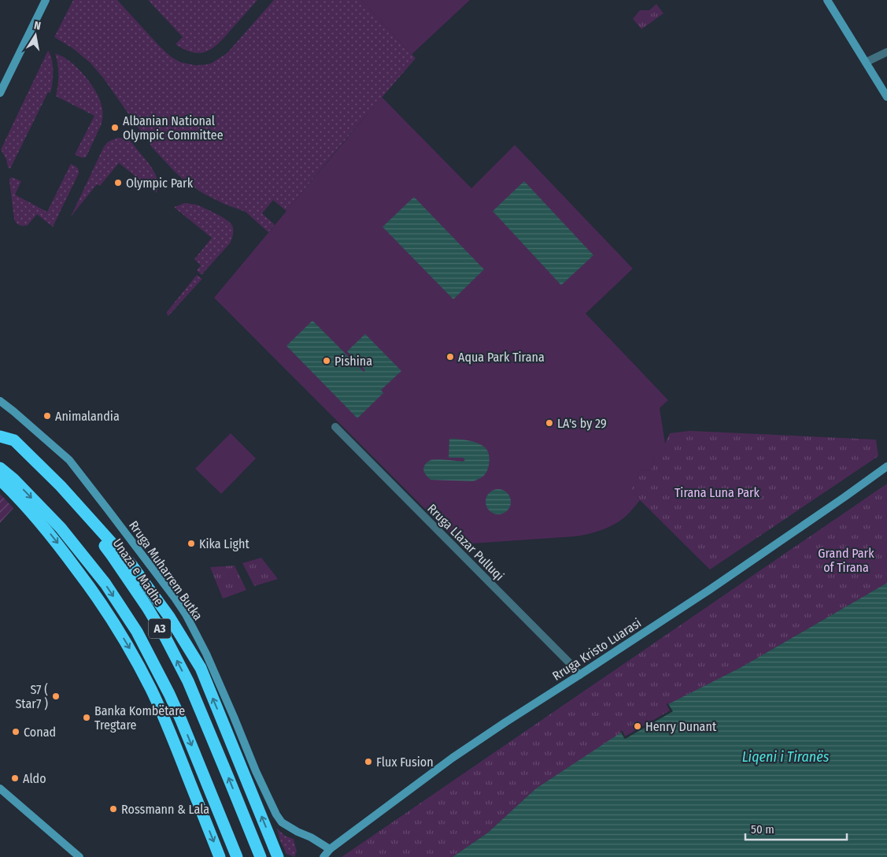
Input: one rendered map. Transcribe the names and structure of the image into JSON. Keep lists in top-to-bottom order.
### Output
{
  "streets": {
    "highway": ["Unaza e Madhe", "A3"],
    "main road": ["Rruga Muharrem Butka", "Rruga Kristo Luarasi"],
    "street": ["Rruga Llazar Pulluqi"]
  },
  "crossings": [
    ["Rruga Llazar Pulluqi", "Rruga Kristo Luarasi"],
    ["Rruga Muharrem Butka", "Rruga Kristo Luarasi"]
  ],
  "water": ["Liqeni i Tiranës"],
  "parks": ["Tirana Luna Park", "Grand Park of Tirana"],
  "places": [
    "Albanian National Olympic Committee",
    "Olympic Park",
    "Aqua Park Tirana",
    "Pishina",
    "Animalandia",
    "LA's by 29",
    "Kika Light",
    "S7 ( Star7 )",
    "Banka Kombëtare Tregtare",
    "Henry Dunant",
    "Conad",
    "Flux Fusion",
    "Aldo",
    "Rossmann & Lala"
  ],
  "scale_bar": "50 m",
  "north": "top"
}
